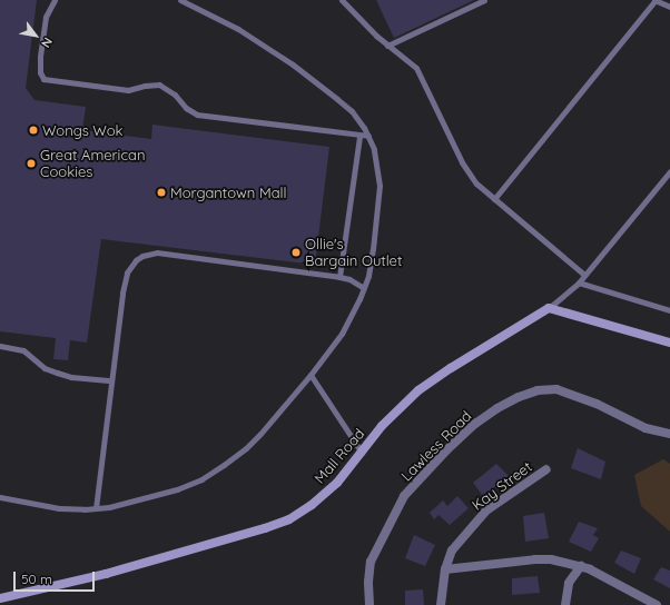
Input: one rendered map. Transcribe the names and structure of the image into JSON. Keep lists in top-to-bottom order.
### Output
{
  "streets": {
    "street": ["Lawless Road", "Mall Road", "Kay Street"]
  },
  "places": [
    "Wongs Wok",
    "Great American Cookies",
    "Morgantown Mall",
    "Ollie's Bargain Outlet"
  ],
  "scale_bar": "50 m",
  "north": "bottom right"
}
